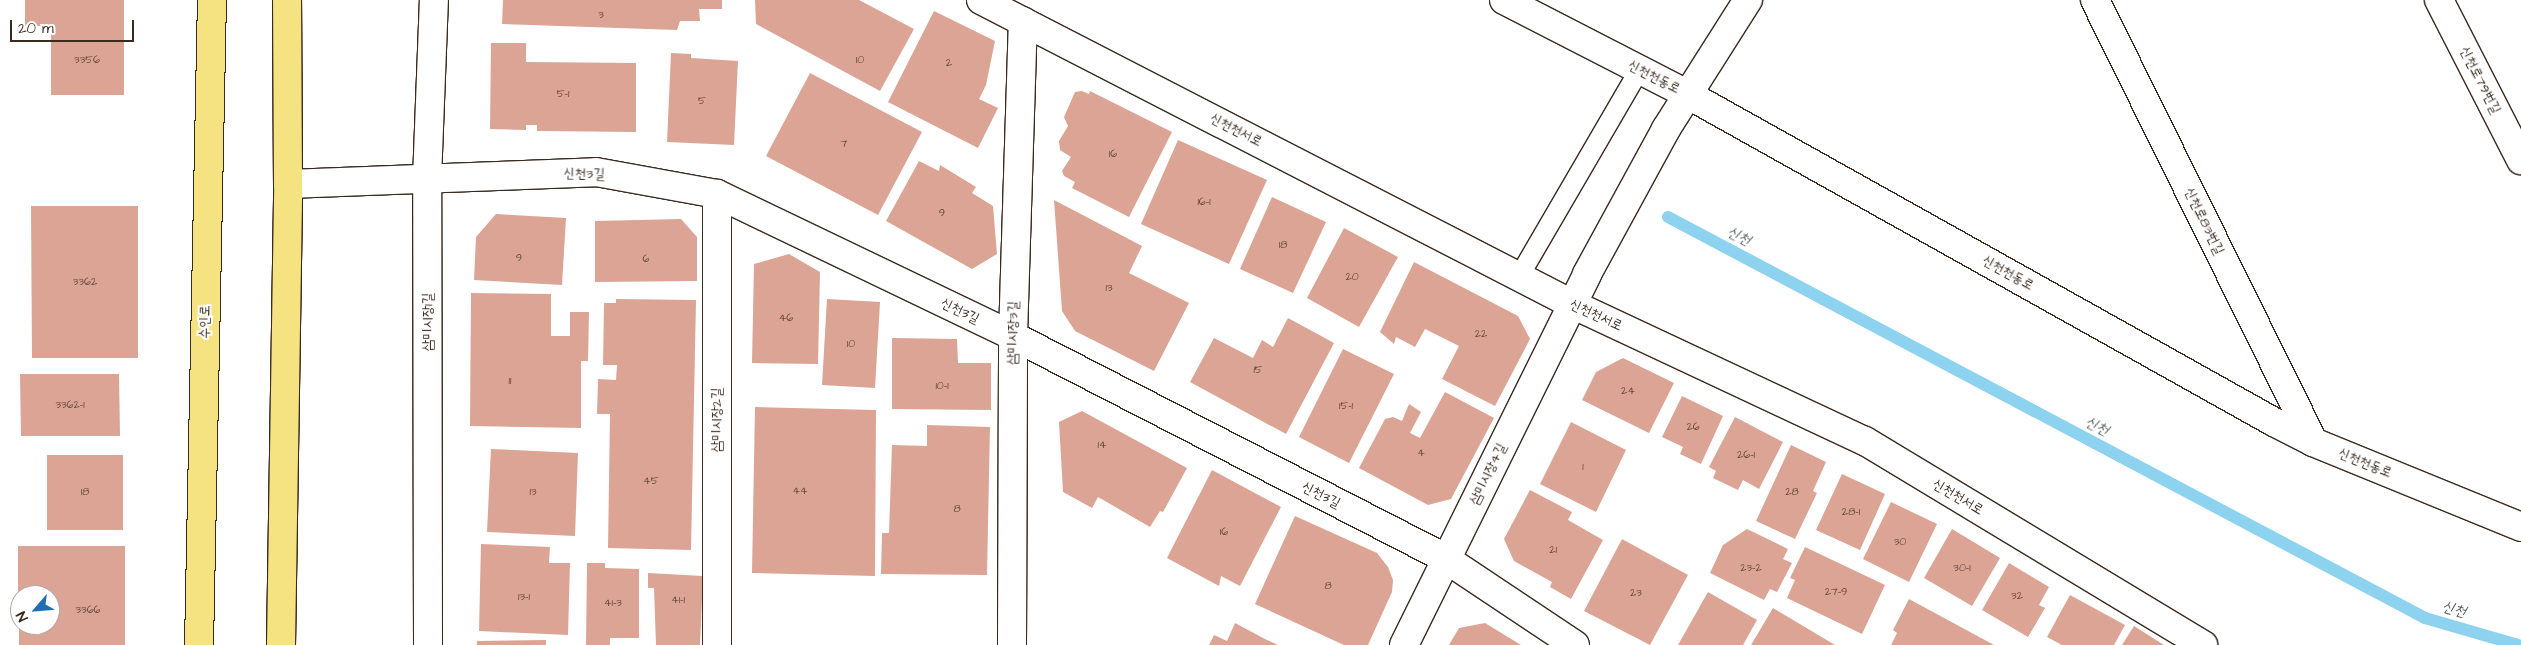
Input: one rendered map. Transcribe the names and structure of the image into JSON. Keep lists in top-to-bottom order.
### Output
{
  "streets": {
    "main road": ["수인로"],
    "street": [
      "신천천동로",
      "신천로79번길",
      "신천천서로",
      "신천3길",
      "신천로83번길",
      "삼미시장1길",
      "삼미시장3길",
      "삼미시장2길",
      "삼미시장4길"
    ]
  },
  "crossings": [
    ["신천천동로", "신천로83번길"],
    ["신천천동로", "삼미시장4길"],
    ["신천천서로", "삼미시장3길"],
    ["신천천서로", "삼미시장4길"],
    ["신천3길", "삼미시장1길"],
    ["신천3길", "삼미시장3길"],
    ["신천3길", "삼미시장2길"],
    ["신천3길", "삼미시장4길"]
  ],
  "water": ["신천"],
  "house_numbers": [
    "3",
    "3356",
    "10",
    "2",
    "5-1",
    "5",
    "7",
    "16",
    "16-1",
    "9",
    "18",
    "9",
    "6",
    "20",
    "3362",
    "13",
    "46",
    "22",
    "10",
    "15",
    "11",
    "10-1",
    "24",
    "3362-1",
    "15-1",
    "26",
    "14",
    "4",
    "26-1",
    "1",
    "45",
    "44",
    "18",
    "13",
    "28",
    "8",
    "28-1",
    "16",
    "30",
    "21",
    "23-2",
    "30-1",
    "8",
    "27-9",
    "23",
    "32",
    "13-1",
    "41-1",
    "41-3",
    "3366"
  ],
  "scale_bar": "20 m",
  "north": "bottom left"
}
